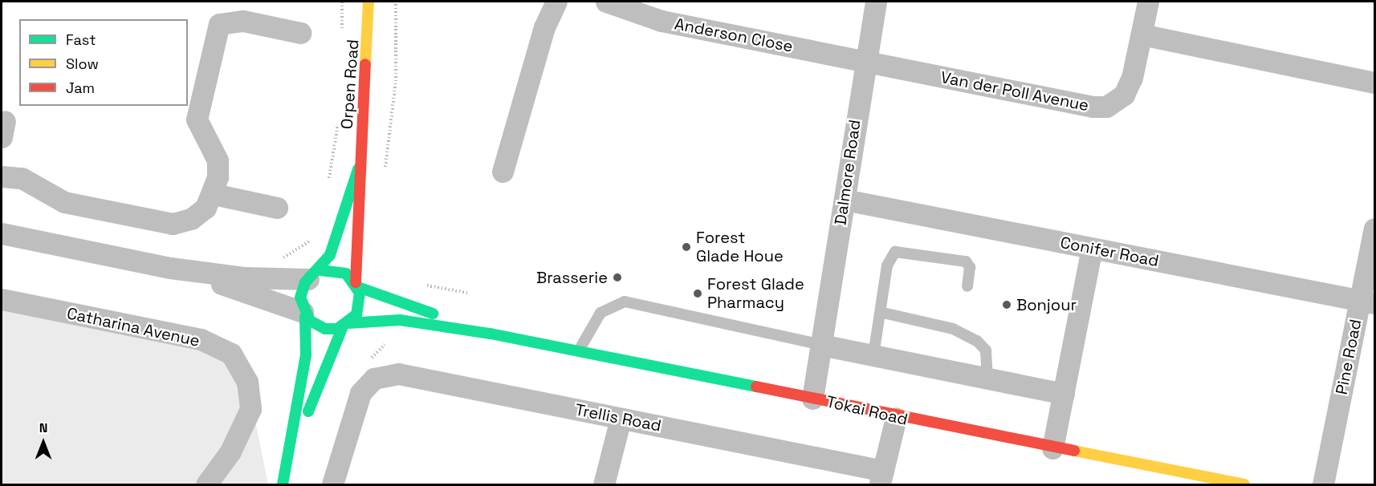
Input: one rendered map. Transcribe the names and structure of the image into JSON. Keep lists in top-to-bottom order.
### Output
{
  "streets": {
    "main road": ["Orpen Road", "Tokai Road"],
    "street": [
      "Anderson Close",
      "Van der Poll Avenue",
      "Dalmore Road",
      "Conifer Road",
      "Catharina Avenue",
      "Pine Road",
      "Trellis Road"
    ]
  },
  "crossings": [
    ["Anderson Close", "Van der Poll Avenue"],
    ["Anderson Close", "Dalmore Road"],
    ["Orpen Road", "Tokai Road"],
    ["Van der Poll Avenue", "Dalmore Road"],
    ["Dalmore Road", "Conifer Road"],
    ["Dalmore Road", "Tokai Road"],
    ["Conifer Road", "Pine Road"]
  ],
  "places": [
    "Forest Glade Houe",
    "Brasserie",
    "Forest Glade Pharmacy",
    "Bonjour"
  ],
  "legend": ["Fast", "Slow", "Jam"],
  "north": "top"
}
